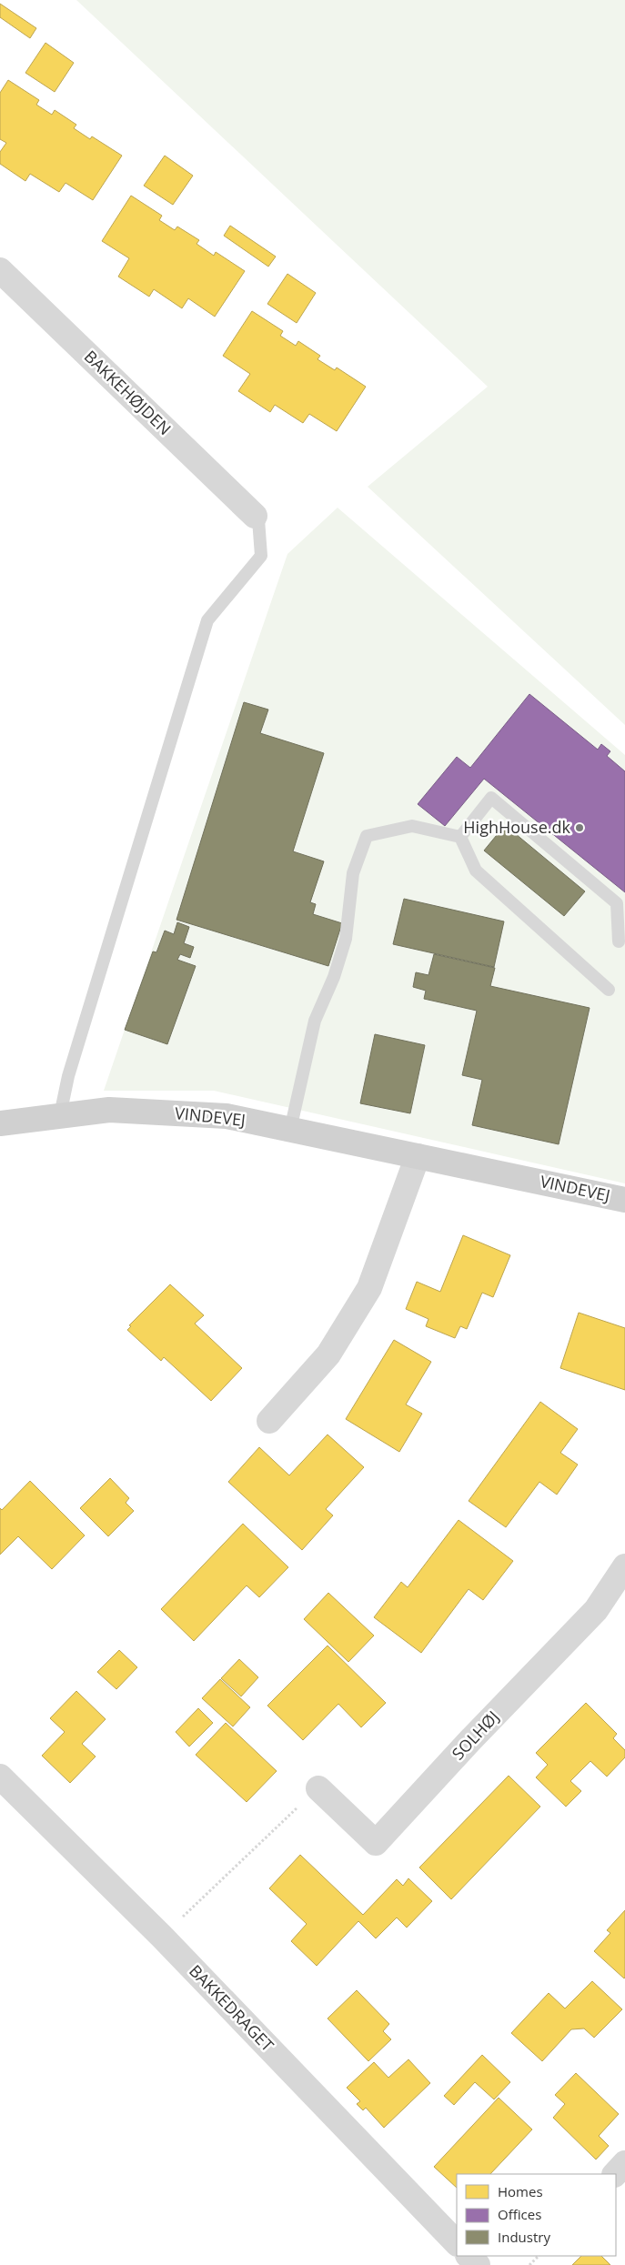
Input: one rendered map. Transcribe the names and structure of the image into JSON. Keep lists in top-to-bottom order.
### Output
{
  "streets": {
    "street": [
      "BAKKEHØJDEN",
      "VINDEVEJ",
      "SOLHØJ",
      "BAKKEDRAGET"
    ]
  },
  "places": ["HighHouse.dk"],
  "legend": ["Homes", "Offices", "Industry"]
}
